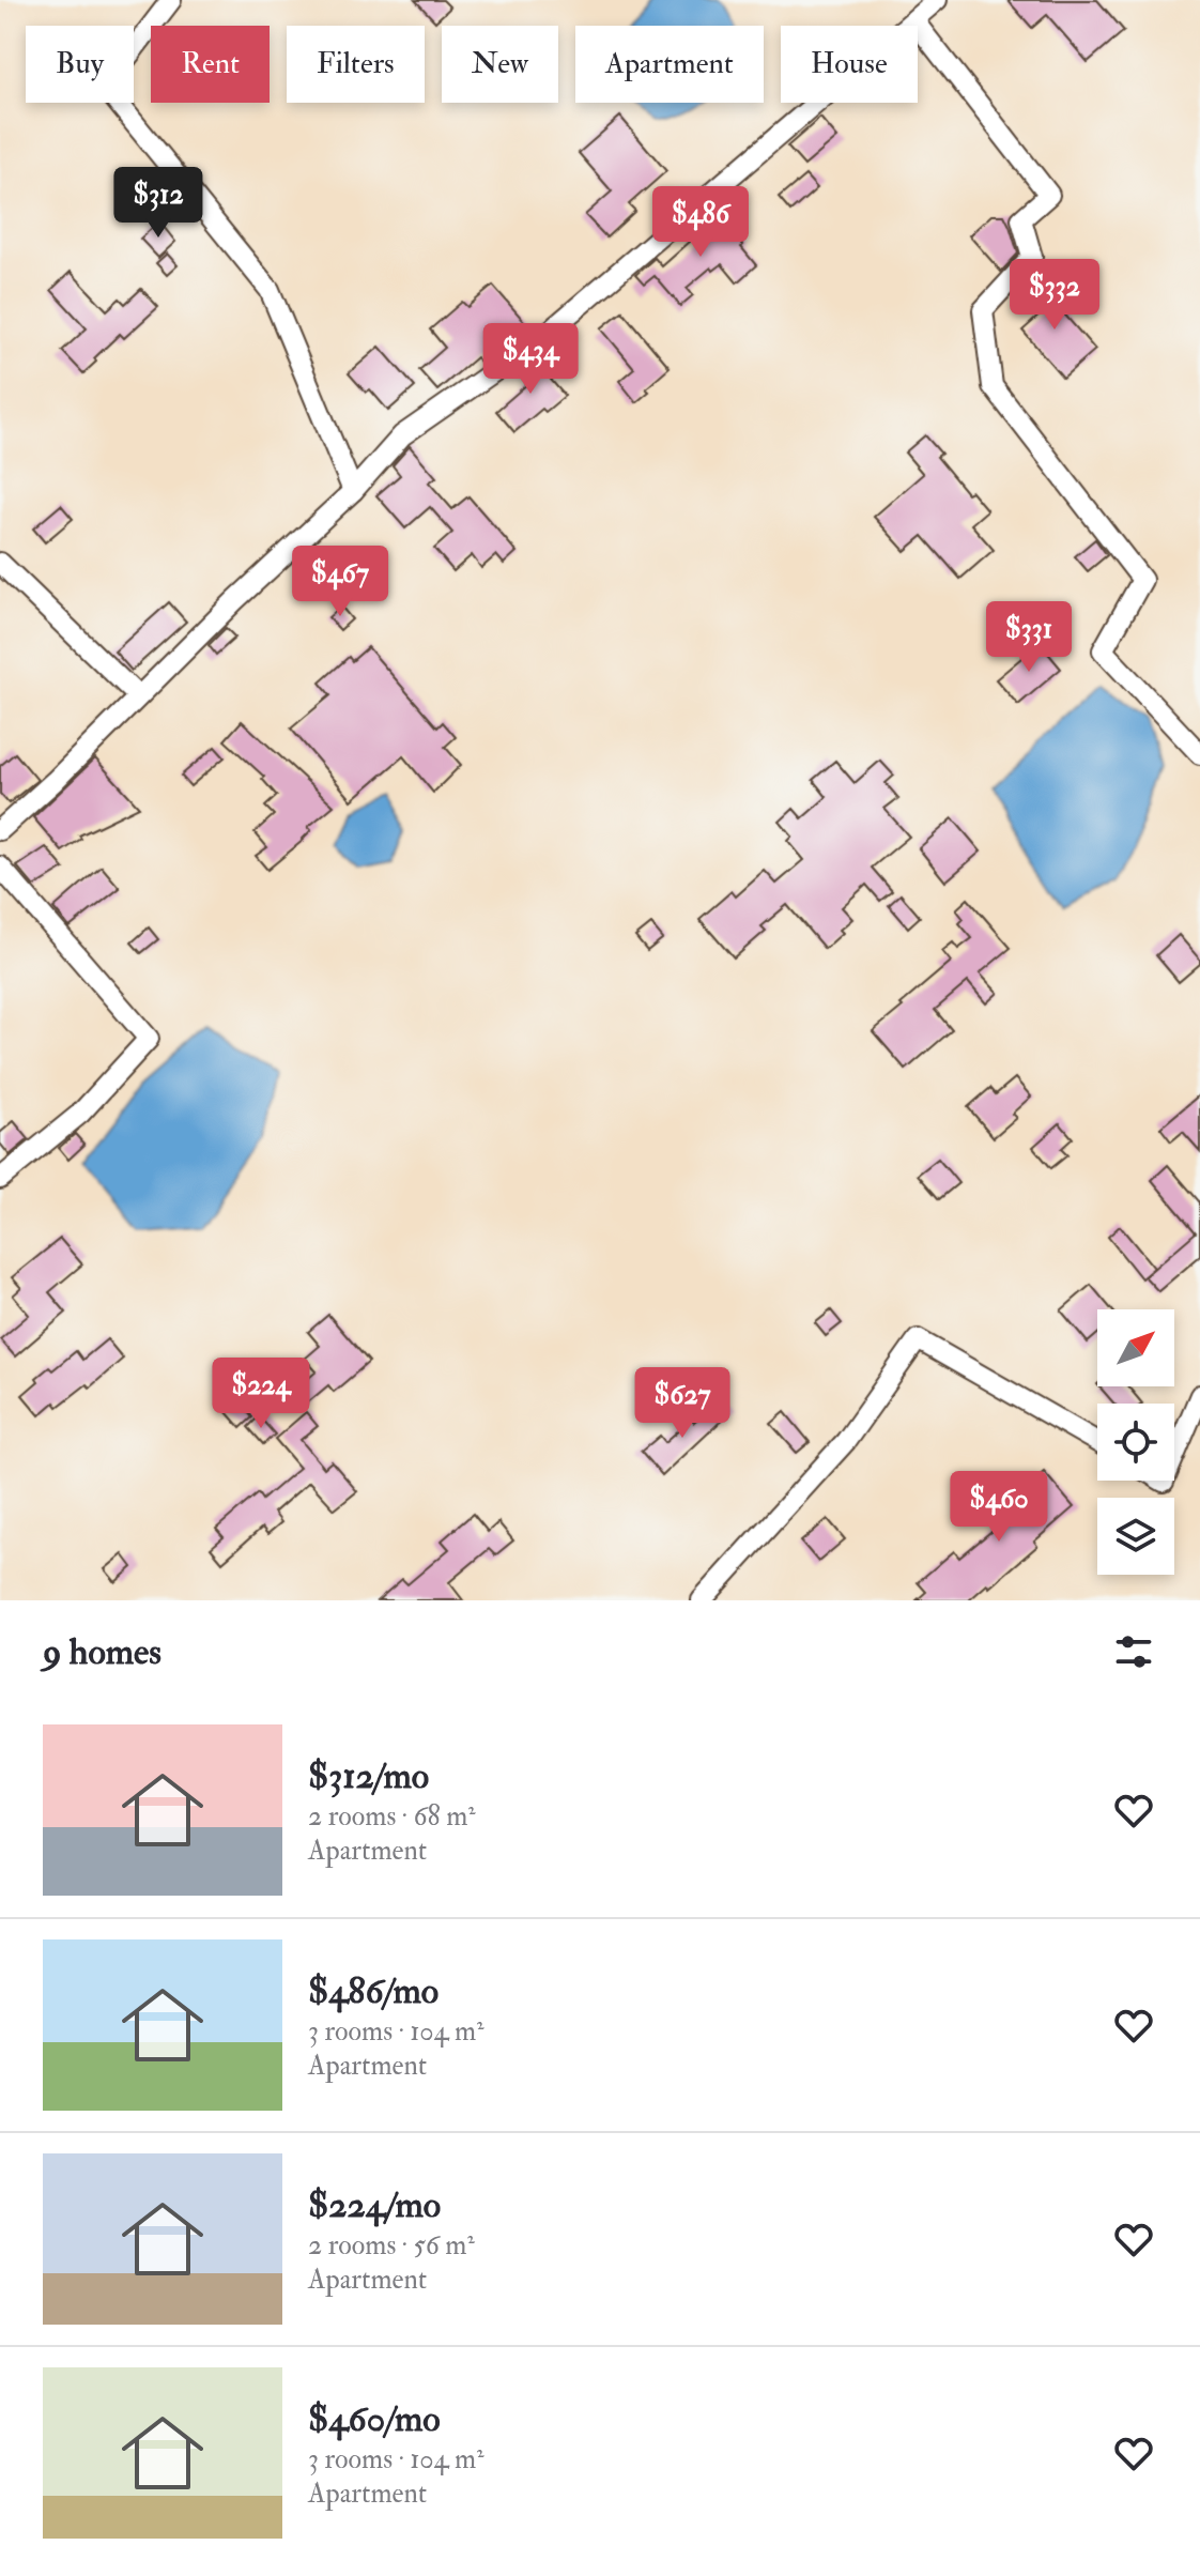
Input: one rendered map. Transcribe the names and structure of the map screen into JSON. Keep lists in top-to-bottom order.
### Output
{
  "north": "top right",
  "page": {
    "chip": [
      "Buy",
      "Rent",
      "Filters",
      "New",
      "Apartment",
      "House"
    ],
    "price": [
      "$312",
      "$486",
      "$332",
      "$434",
      "$467",
      "$331",
      "$224",
      "$627",
      "$460"
    ],
    "heading": "9 homes",
    "list": [
      {
        "name": "$312/mo",
        "note": "2 rooms · 68 m² · Apartment"
      },
      {
        "name": "$486/mo",
        "note": "3 rooms · 104 m² · Apartment"
      },
      {
        "name": "$224/mo",
        "note": "2 rooms · 56 m² · Apartment"
      },
      {
        "name": "$460/mo",
        "note": "3 rooms · 104 m² · Apartment"
      }
    ]
  }
}
